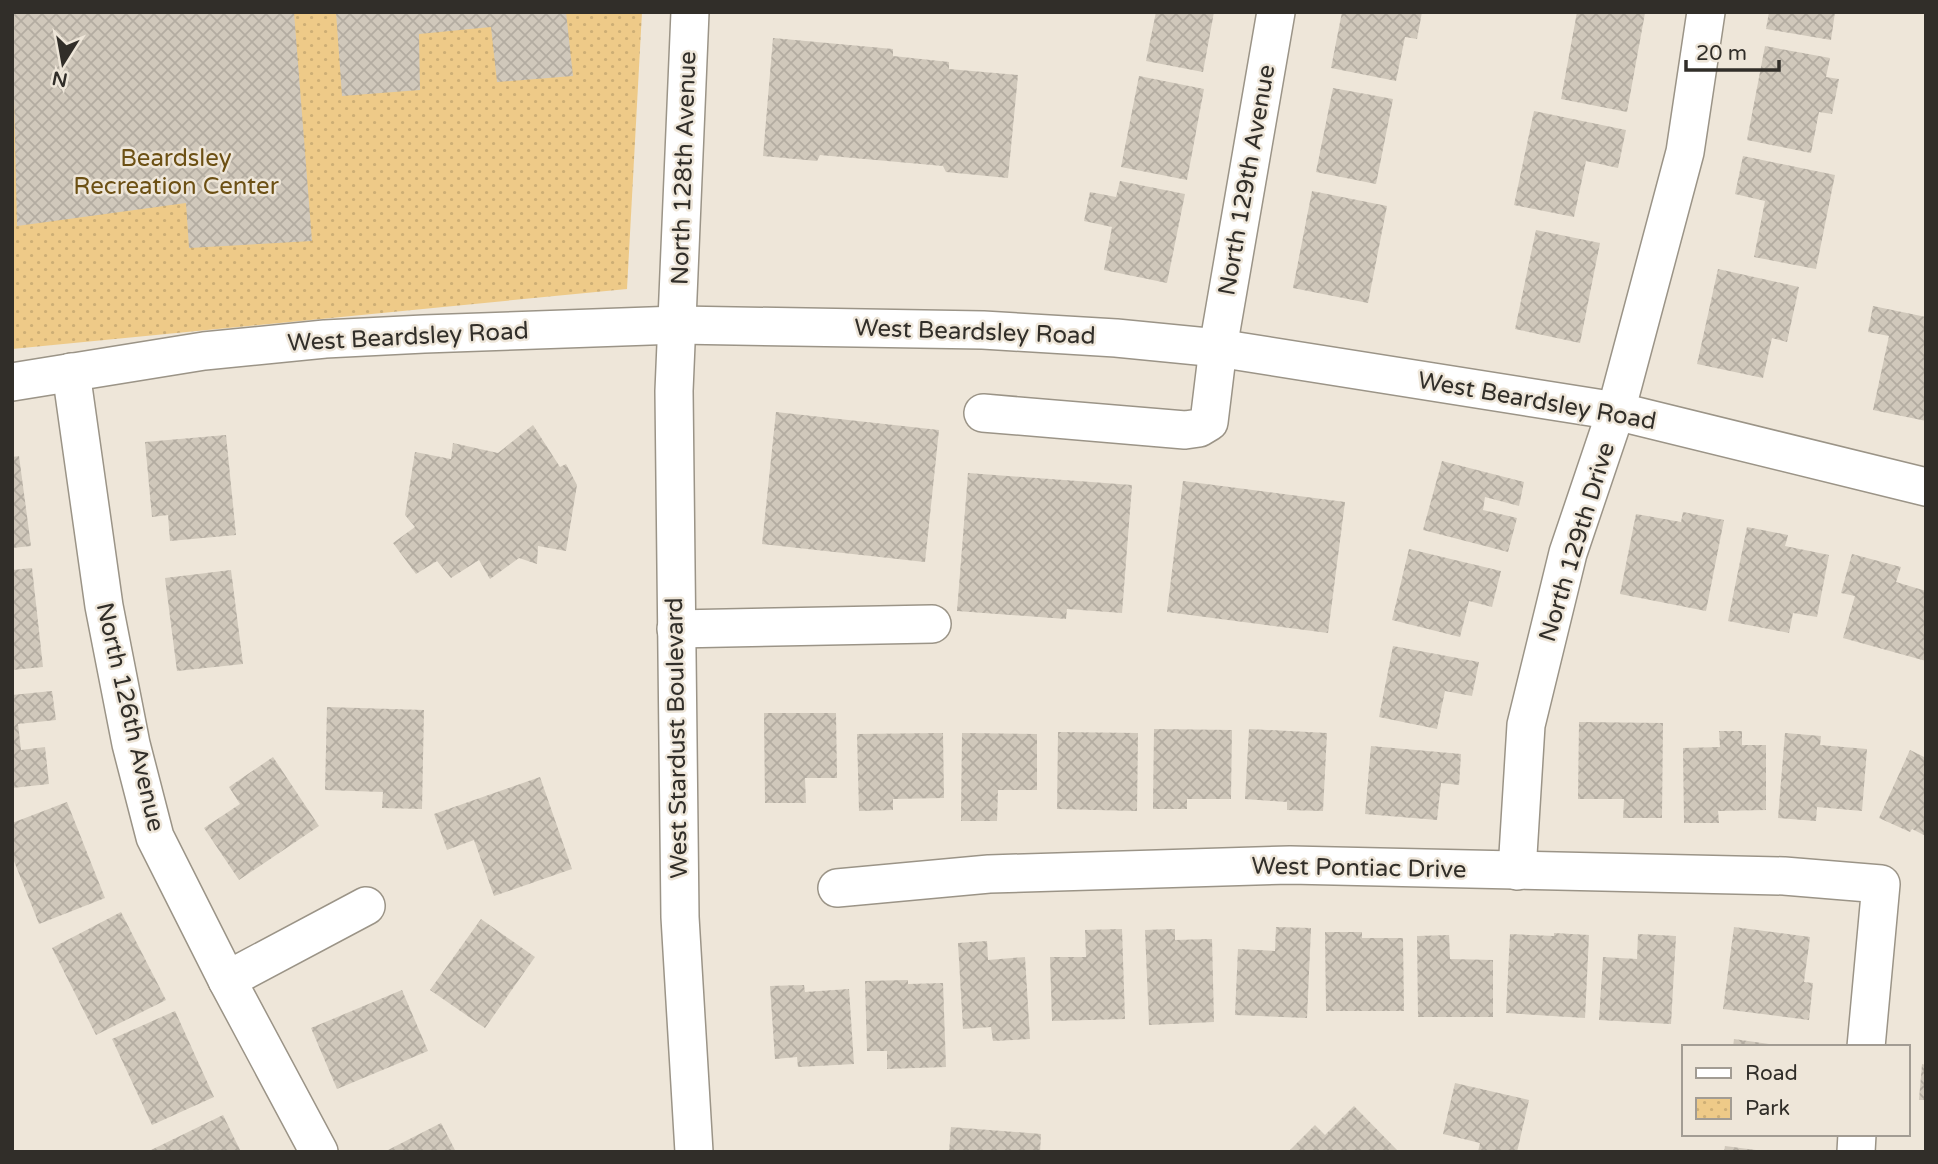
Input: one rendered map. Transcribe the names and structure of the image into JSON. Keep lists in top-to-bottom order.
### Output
{
  "streets": {
    "street": [
      "North 128th Avenue",
      "North 129th Avenue",
      "West Beardsley Road",
      "North 129th Drive",
      "North 126th Avenue",
      "West Stardust Boulevard",
      "West Pontiac Drive"
    ]
  },
  "crossings": [
    ["North 128th Avenue", "West Beardsley Road"],
    ["North 128th Avenue", "West Stardust Boulevard"],
    ["North 129th Avenue", "West Beardsley Road"],
    ["West Beardsley Road", "North 129th Drive"],
    ["West Beardsley Road", "North 126th Avenue"],
    ["West Beardsley Road", "West Stardust Boulevard"],
    ["North 129th Drive", "West Pontiac Drive"]
  ],
  "parks": ["Beardsley Recreation Center"],
  "legend": ["Road", "Park"],
  "scale_bar": "20 m",
  "north": "bottom"
}
